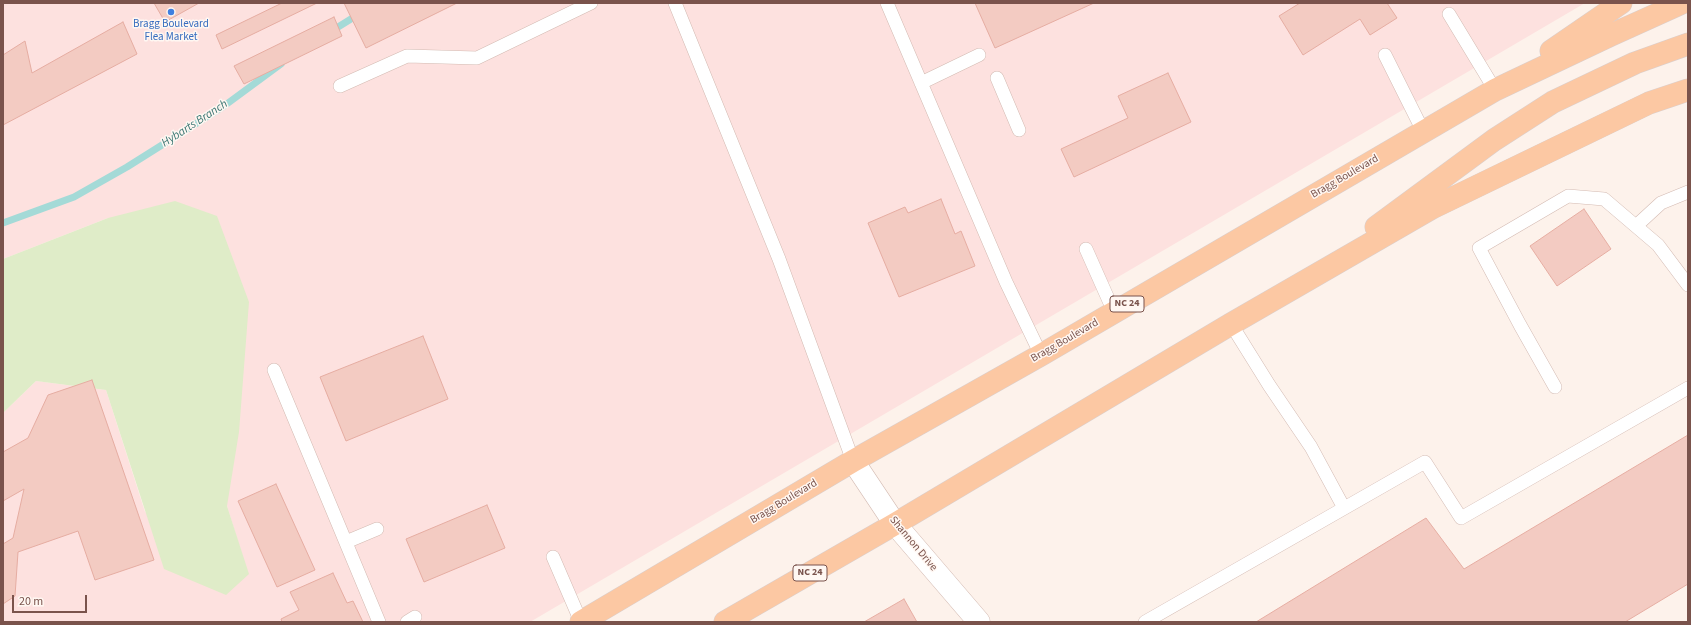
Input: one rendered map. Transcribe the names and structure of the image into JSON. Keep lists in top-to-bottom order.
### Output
{
  "streets": {
    "main road": ["Bragg Boulevard", "NC 24"],
    "street": ["Shannon Drive"]
  },
  "crossings": [
    ["Bragg Boulevard", "Shannon Drive"],
    ["NC 24", "Shannon Drive"]
  ],
  "water": ["Hybarts Branch"],
  "places": ["Bragg Boulevard Flea Market"],
  "scale_bar": "20 m"
}
